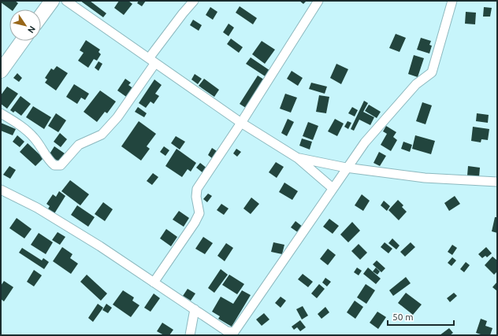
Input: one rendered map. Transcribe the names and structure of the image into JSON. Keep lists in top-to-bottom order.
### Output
{
  "scale_bar": "50 m",
  "north": "bottom right"
}
